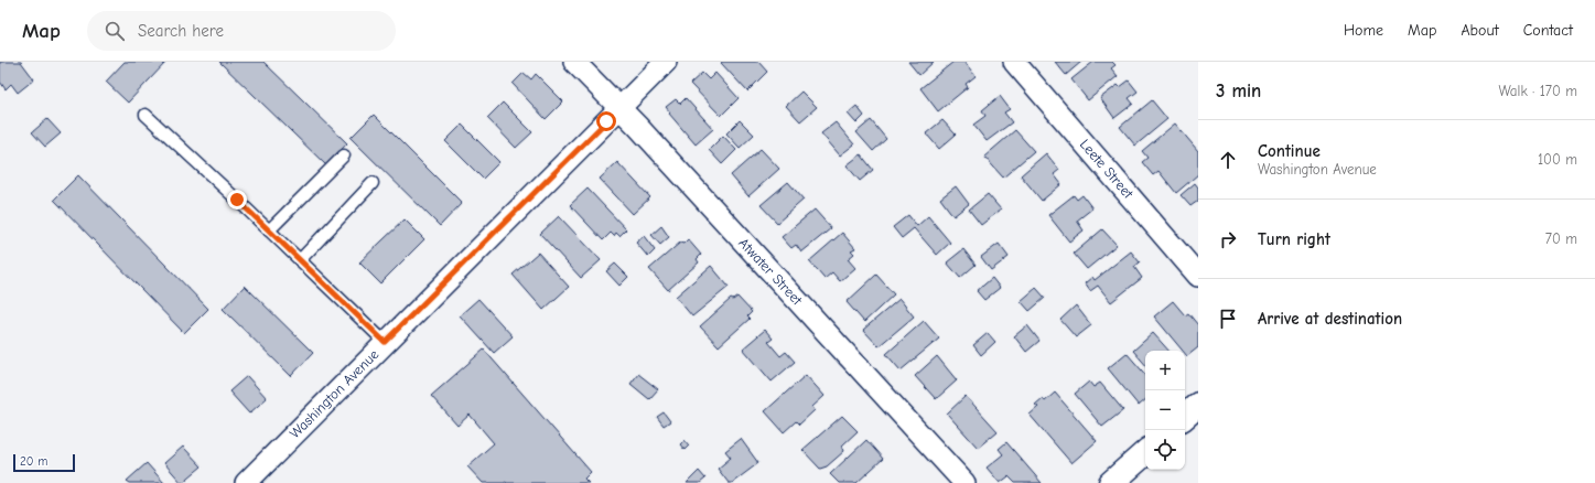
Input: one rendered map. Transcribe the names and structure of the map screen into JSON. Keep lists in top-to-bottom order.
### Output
{
  "streets": {
    "street": ["Leete Street", "Atwater Street", "Washington Avenue"]
  },
  "crossings": [
    ["Atwater Street", "Washington Avenue"]
  ],
  "scale_bar": "20 m",
  "page": {
    "header": "Map",
    "search": "Search here",
    "nav": [
      "Home",
      "Map",
      "About",
      "Contact"
    ],
    "heading": ["3 min", "Walk · 170 m"],
    "list": [
      ["Continue", "Washington Avenue", "100 m"],
      ["Turn right", "70 m"],
      "Arrive at destination"
    ],
    "map_buttons": ["+", "−"],
    "scale": "20 m"
  }
}
